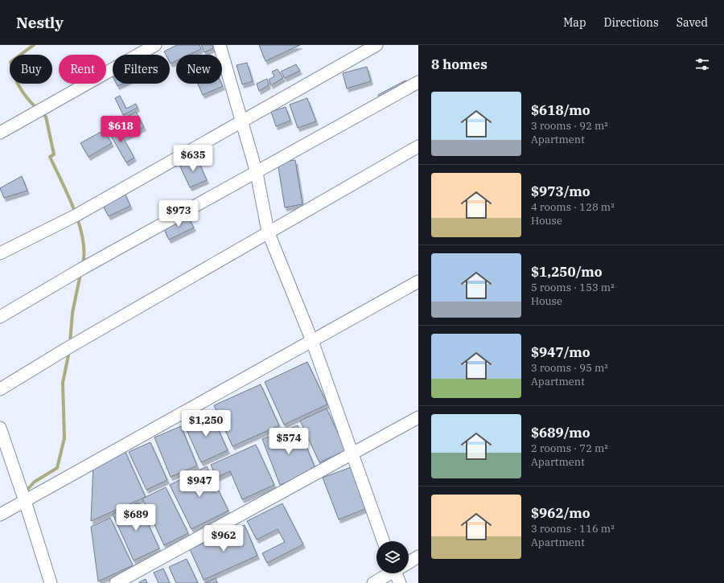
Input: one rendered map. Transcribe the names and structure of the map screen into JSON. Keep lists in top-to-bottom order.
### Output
{
  "page": {
    "header": "Nestly",
    "nav": ["Map", "Directions", "Saved"],
    "heading": "8 homes",
    "chip": [
      "Buy",
      "Rent",
      "Filters",
      "New"
    ],
    "list": [
      {
        "name": "$618/mo",
        "note": "3 rooms · 92 m² · Apartment"
      },
      {
        "name": "$973/mo",
        "note": "4 rooms · 128 m² · House"
      },
      {
        "name": "$1,250/mo",
        "note": "5 rooms · 153 m² · House"
      },
      {
        "name": "$947/mo",
        "note": "3 rooms · 95 m² · Apartment"
      },
      {
        "name": "$689/mo",
        "note": "2 rooms · 72 m² · Apartment"
      },
      {
        "name": "$962/mo",
        "note": "3 rooms · 116 m² · Apartment"
      }
    ],
    "price": [
      "$618",
      "$635",
      "$973",
      "$1,250",
      "$574",
      "$947",
      "$689",
      "$962"
    ]
  }
}
